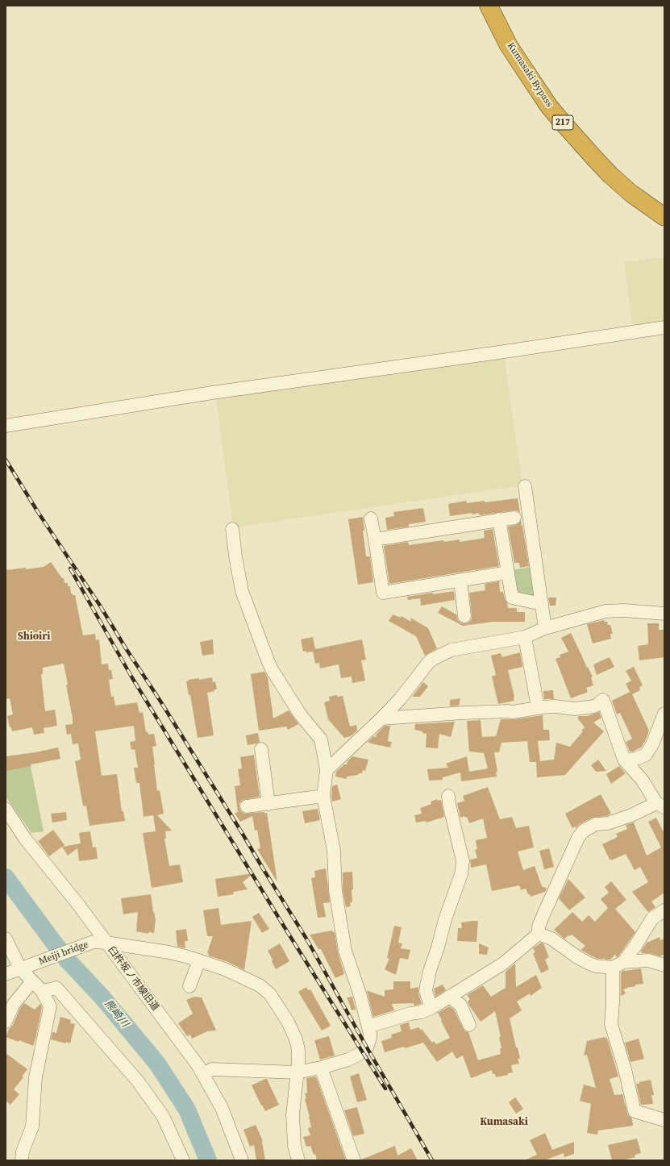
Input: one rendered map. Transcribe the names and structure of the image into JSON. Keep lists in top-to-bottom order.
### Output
{
  "streets": {
    "highway": ["Kumasaki Bypass", "217"],
    "street": ["Meiji bridge", "臼杵坂ノ市線旧道"]
  },
  "crossings": [
    ["Meiji bridge", "臼杵坂ノ市線旧道"]
  ],
  "districts": ["Shioiri", "Kumasaki"],
  "water": ["熊崎川"]
}
